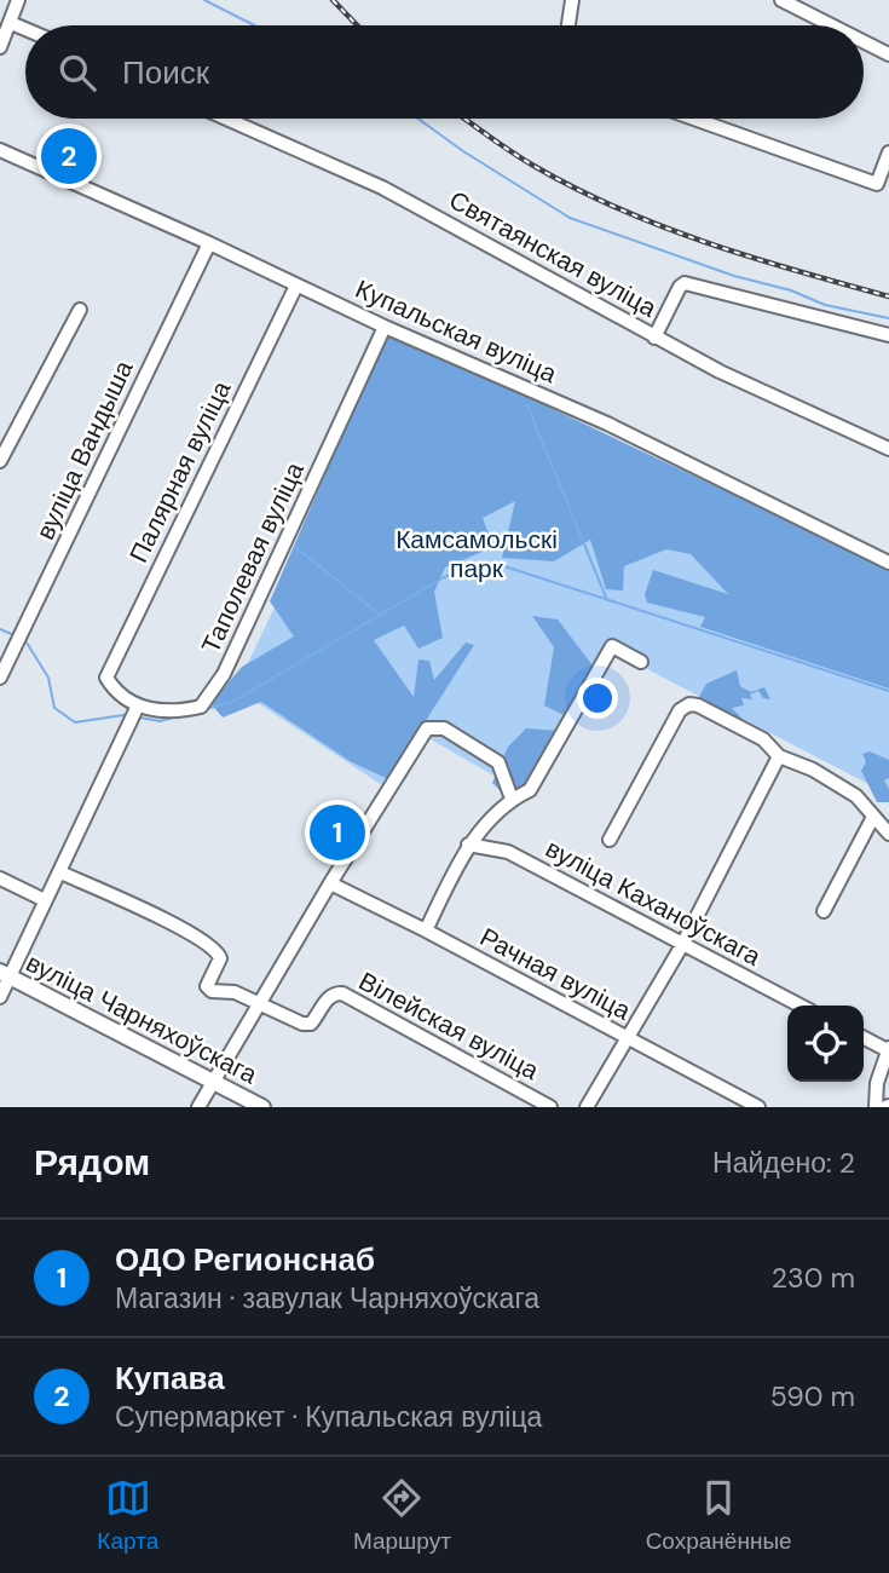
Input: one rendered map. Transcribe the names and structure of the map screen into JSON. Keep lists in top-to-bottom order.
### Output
{
  "streets": {
    "main road": ["вуліца Чарняхоўскага"],
    "street": [
      "Святаянская вуліца",
      "Купальская вуліца",
      "вуліца Вандыша",
      "Палярная вуліца",
      "Таполевая вуліца",
      "вуліца Каханоўскага",
      "Рачная вуліца",
      "Вілейская вуліца"
    ]
  },
  "crossings": [
    ["Купальская вуліца", "вуліца Вандыша"],
    ["Купальская вуліца", "Палярная вуліца"],
    ["Купальская вуліца", "Таполевая вуліца"],
    ["Палярная вуліца", "Таполевая вуліца"]
  ],
  "parks": ["Камсамольскі парк"],
  "page": {
    "search": "Поиск",
    "pins": ["2", "1"],
    "heading": ["Рядом", "Найдено: 2"],
    "list": [
      {
        "mark": "1",
        "name": "ОДО Регионснаб",
        "note": "Магазин · завулак Чарняхоўскага",
        "value": "230 m"
      },
      {
        "mark": "2",
        "name": "Купава",
        "note": "Супермаркет · Купальская вуліца",
        "value": "590 m"
      }
    ],
    "nav": ["Карта", "Маршрут", "Сохранённые"]
  }
}
